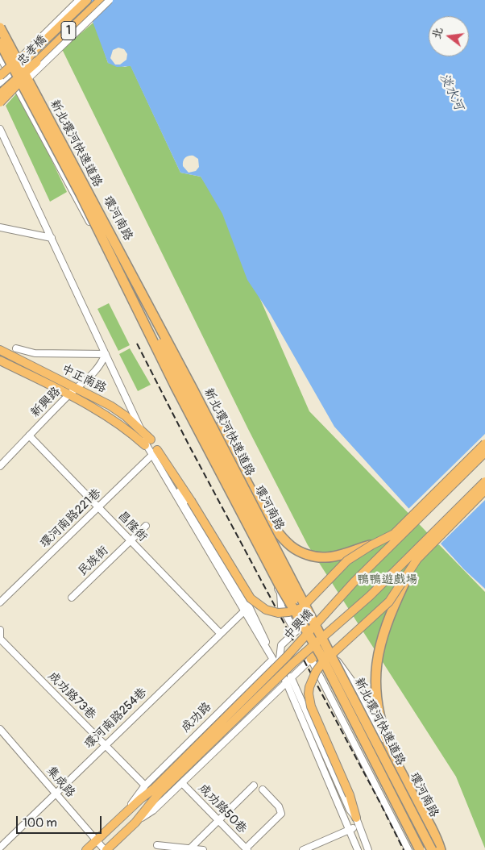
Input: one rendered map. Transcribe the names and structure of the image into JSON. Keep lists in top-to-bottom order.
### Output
{
  "streets": {
    "highway": ["1", "新北環河快速道路"],
    "main road": [
      "忠孝橋",
      "中正南路",
      "中興橋",
      "成功路"
    ],
    "street": [
      "環河南路",
      "新興路",
      "環河南路221巷",
      "昌隆街",
      "民族街",
      "成功路73巷",
      "環河南路254巷",
      "集成路",
      "成功路50巷"
    ]
  },
  "crossings": [
    ["1", "忠孝橋"],
    ["新北環河快速道路", "環河南路"],
    ["中正南路", "新興路"],
    ["新興路", "昌隆街"],
    ["環河南路221巷", "昌隆街"],
    ["昌隆街", "民族街"],
    ["昌隆街", "環河南路254巷"],
    ["中興橋", "成功路"],
    ["成功路73巷", "成功路"],
    ["成功路73巷", "環河南路254巷"],
    ["成功路", "集成路"],
    ["環河南路254巷", "集成路"]
  ],
  "water": ["淡水河"],
  "parks": ["鴨鴨遊戲場"],
  "scale_bar": "100 m",
  "north": "left"
}
